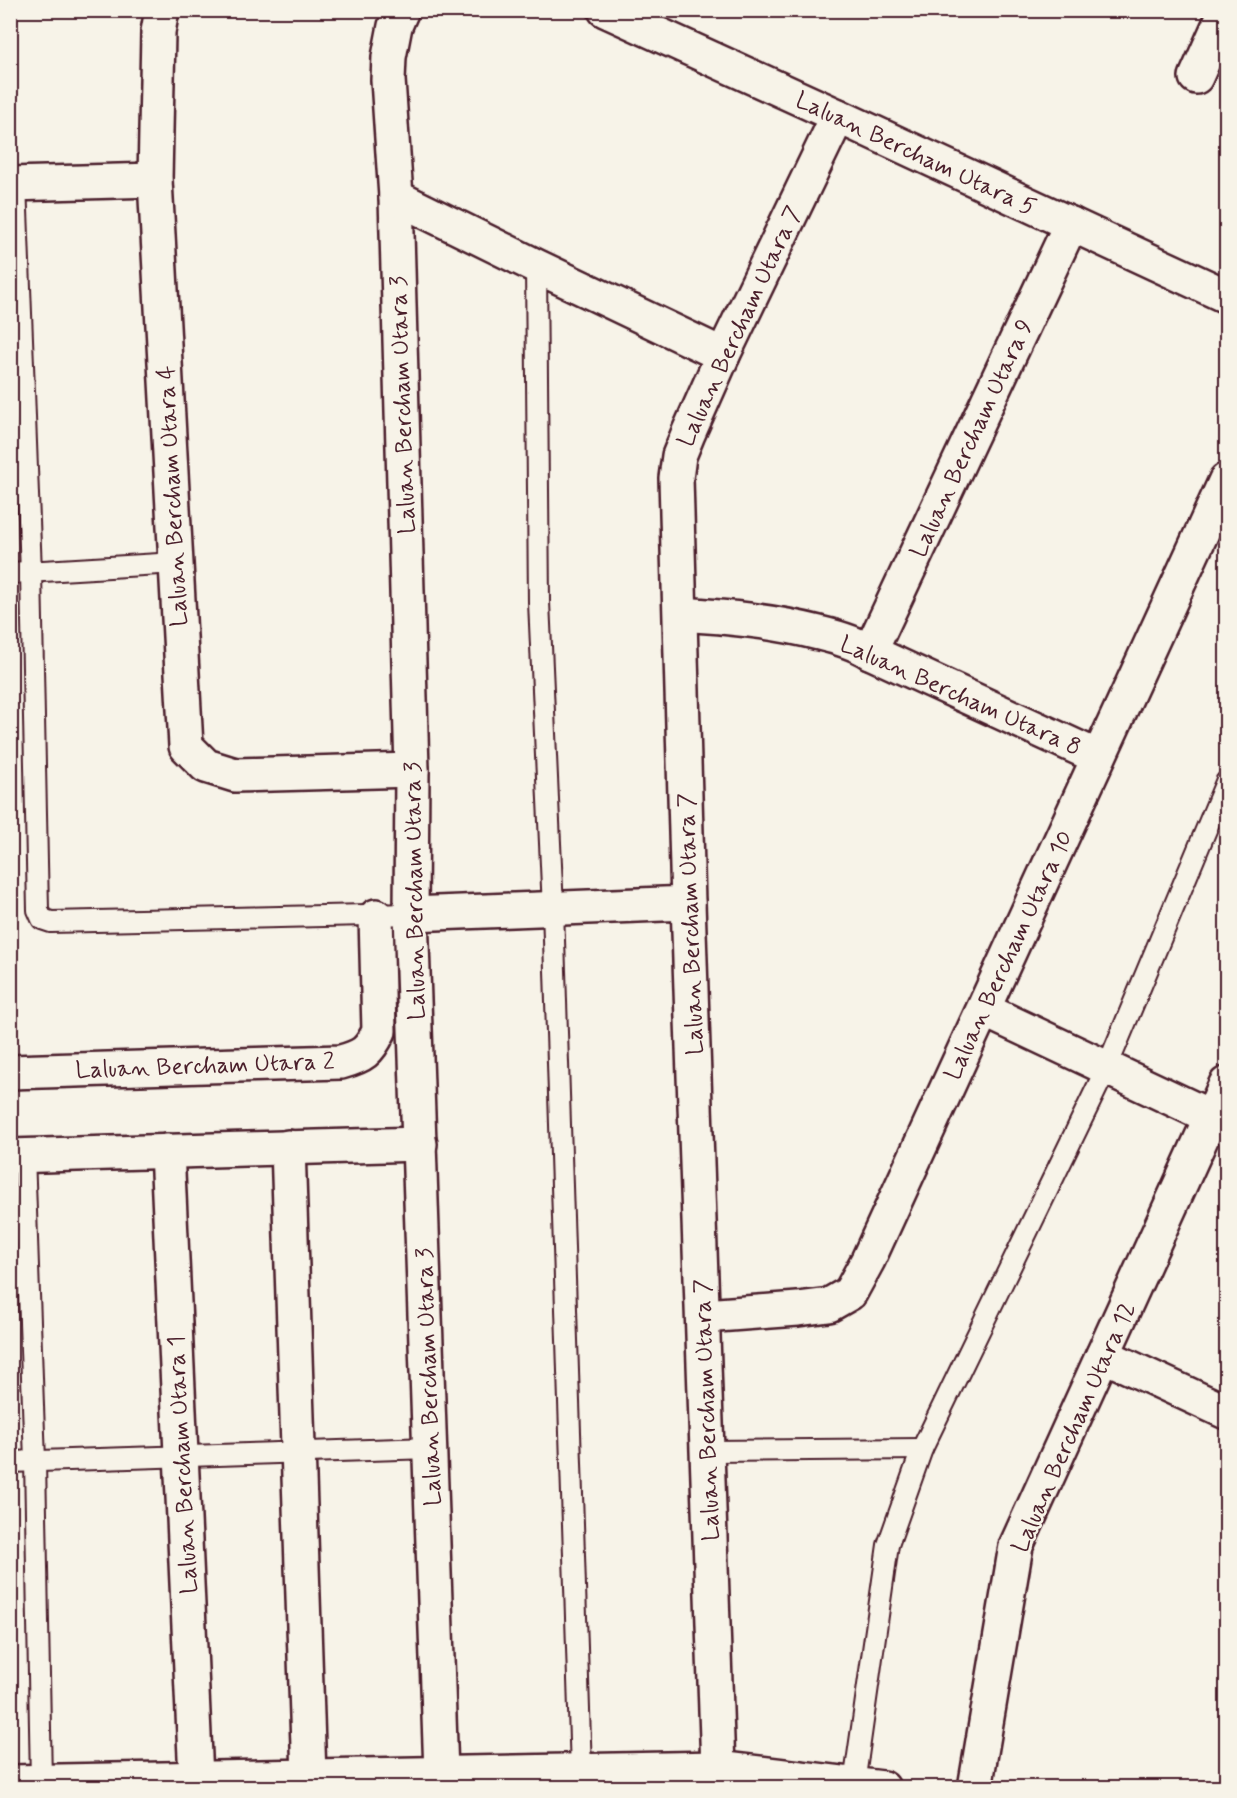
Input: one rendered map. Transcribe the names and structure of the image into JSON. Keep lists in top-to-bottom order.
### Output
{
  "streets": {
    "street": [
      "Laluan Bercham Utara 5",
      "Laluan Bercham Utara 7",
      "Laluan Bercham Utara 3",
      "Laluan Bercham Utara 9",
      "Laluan Bercham Utara 4",
      "Laluan Bercham Utara 8",
      "Laluan Bercham Utara 10",
      "Laluan Bercham Utara 2",
      "Laluan Bercham Utara 12",
      "Laluan Bercham Utara 1"
    ]
  },
  "crossings": [
    ["Laluan Bercham Utara 5", "Laluan Bercham Utara 7"],
    ["Laluan Bercham Utara 5", "Laluan Bercham Utara 9"],
    ["Laluan Bercham Utara 7", "Laluan Bercham Utara 8"],
    ["Laluan Bercham Utara 7", "Laluan Bercham Utara 10"],
    ["Laluan Bercham Utara 3", "Laluan Bercham Utara 4"],
    ["Laluan Bercham Utara 9", "Laluan Bercham Utara 8"],
    ["Laluan Bercham Utara 8", "Laluan Bercham Utara 10"]
  ]
}
